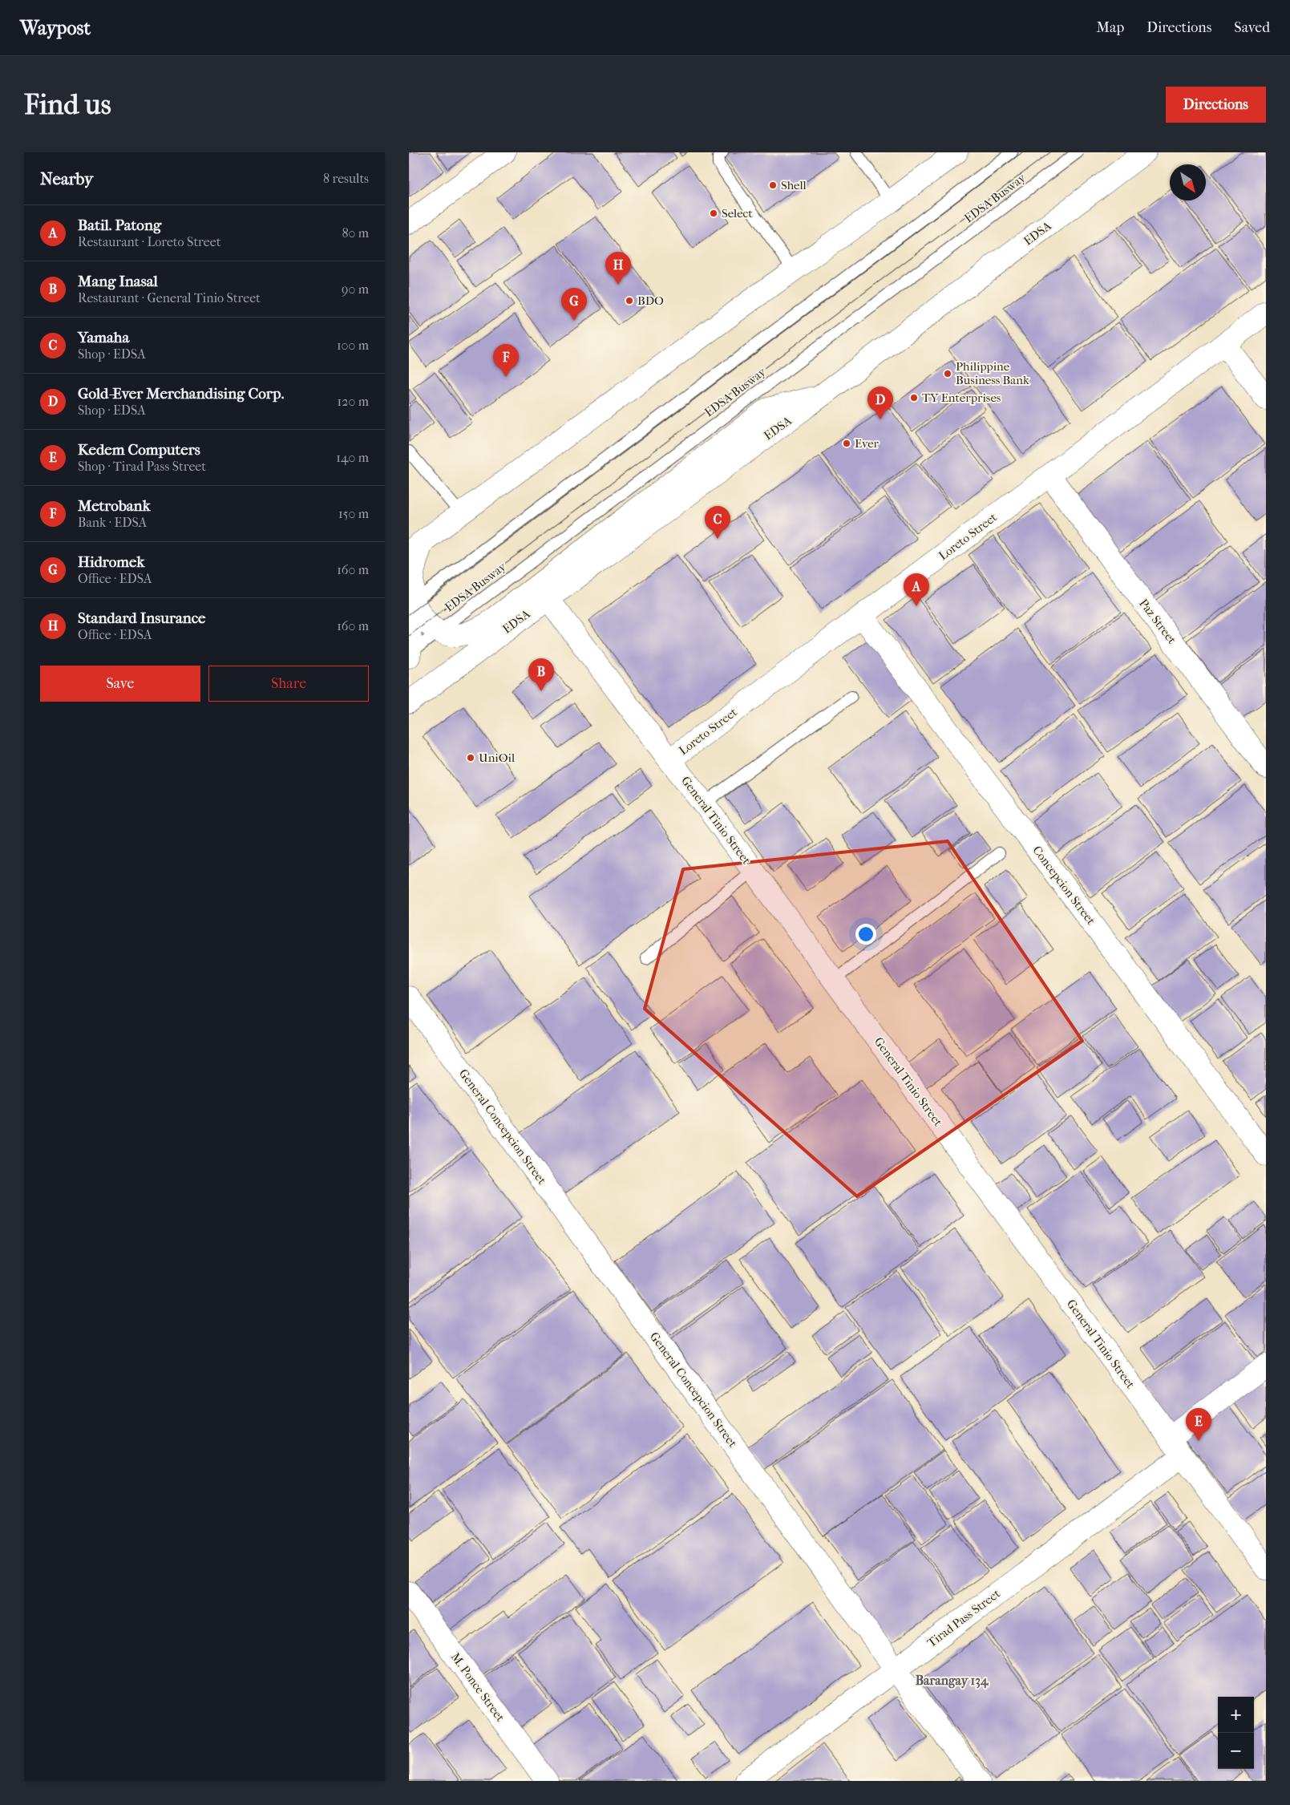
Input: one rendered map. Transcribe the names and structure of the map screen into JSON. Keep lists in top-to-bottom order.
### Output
{
  "streets": {
    "main road": [
      "EDSA",
      "Loreto Street",
      "Paz Street",
      "General Tinio Street",
      "Concepcion Street",
      "General Concepcion Street",
      "Tirad Pass Street",
      "M. Ponce Street"
    ],
    "lane": ["EDSA Busway"]
  },
  "crossings": [
    ["EDSA", "General Tinio Street"],
    ["Loreto Street", "Paz Street"],
    ["Loreto Street", "General Tinio Street"],
    ["Loreto Street", "Concepcion Street"],
    ["General Tinio Street", "Tirad Pass Street"],
    ["General Concepcion Street", "Tirad Pass Street"]
  ],
  "districts": ["Barangay 134"],
  "places": [
    "Shell",
    "Select",
    "BDO",
    "Philippine Business Bank",
    "TY Enterprises",
    "Ever",
    "UniOil"
  ],
  "north": "bottom right",
  "page": {
    "header": "Waypost",
    "nav": ["Map", "Directions", "Saved"],
    "buttons": [
      "Directions",
      ["Save", "Share"]
    ],
    "title": "Find us",
    "heading": ["Nearby", "8 results"],
    "list": [
      {
        "mark": "A",
        "name": "Batil. Patong",
        "note": "Restaurant · Loreto Street",
        "value": "80 m"
      },
      {
        "mark": "B",
        "name": "Mang Inasal",
        "note": "Restaurant · General Tinio Street",
        "value": "90 m"
      },
      {
        "mark": "C",
        "name": "Yamaha",
        "note": "Shop · EDSA",
        "value": "100 m"
      },
      {
        "mark": "D",
        "name": "Gold-Ever Merchandising Corp.",
        "note": "Shop · EDSA",
        "value": "120 m"
      },
      {
        "mark": "E",
        "name": "Kedem Computers",
        "note": "Shop · Tirad Pass Street",
        "value": "140 m"
      },
      {
        "mark": "F",
        "name": "Metrobank",
        "note": "Bank · EDSA",
        "value": "150 m"
      },
      {
        "mark": "G",
        "name": "Hidromek",
        "note": "Office · EDSA",
        "value": "160 m"
      },
      {
        "mark": "H",
        "name": "Standard Insurance",
        "note": "Office · EDSA",
        "value": "160 m"
      }
    ],
    "pins": [
      "H",
      "G",
      "F",
      "D",
      "C",
      "A",
      "B",
      "E"
    ],
    "map_buttons": ["+", "−"]
  }
}
